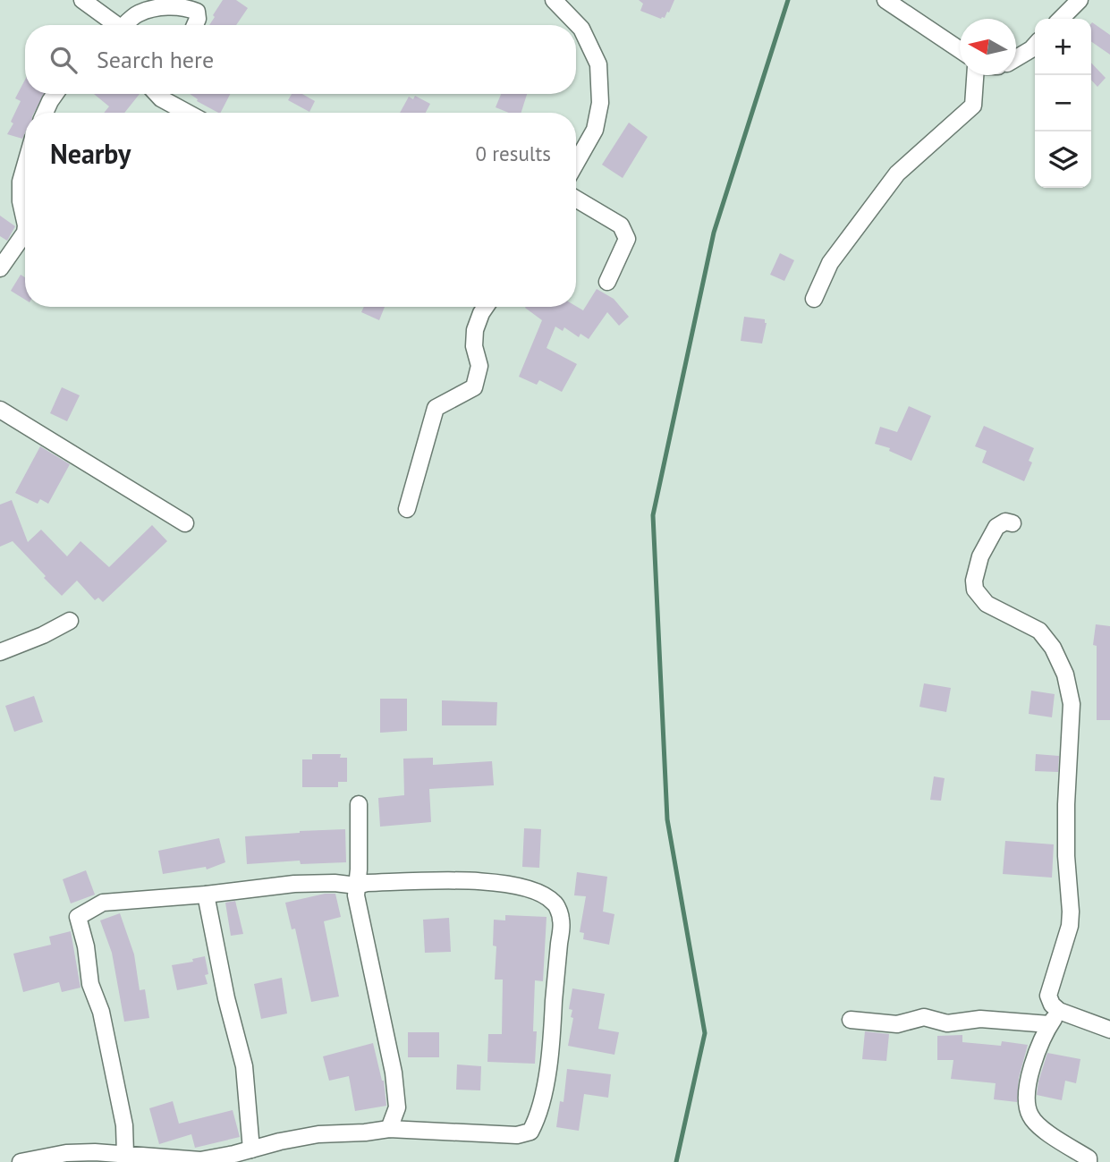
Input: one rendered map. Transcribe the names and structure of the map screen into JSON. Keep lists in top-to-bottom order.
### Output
{
  "north": "left",
  "page": {
    "map_buttons": ["+", "−"],
    "search": "Search here",
    "heading": ["Nearby", "0 results"]
  }
}
